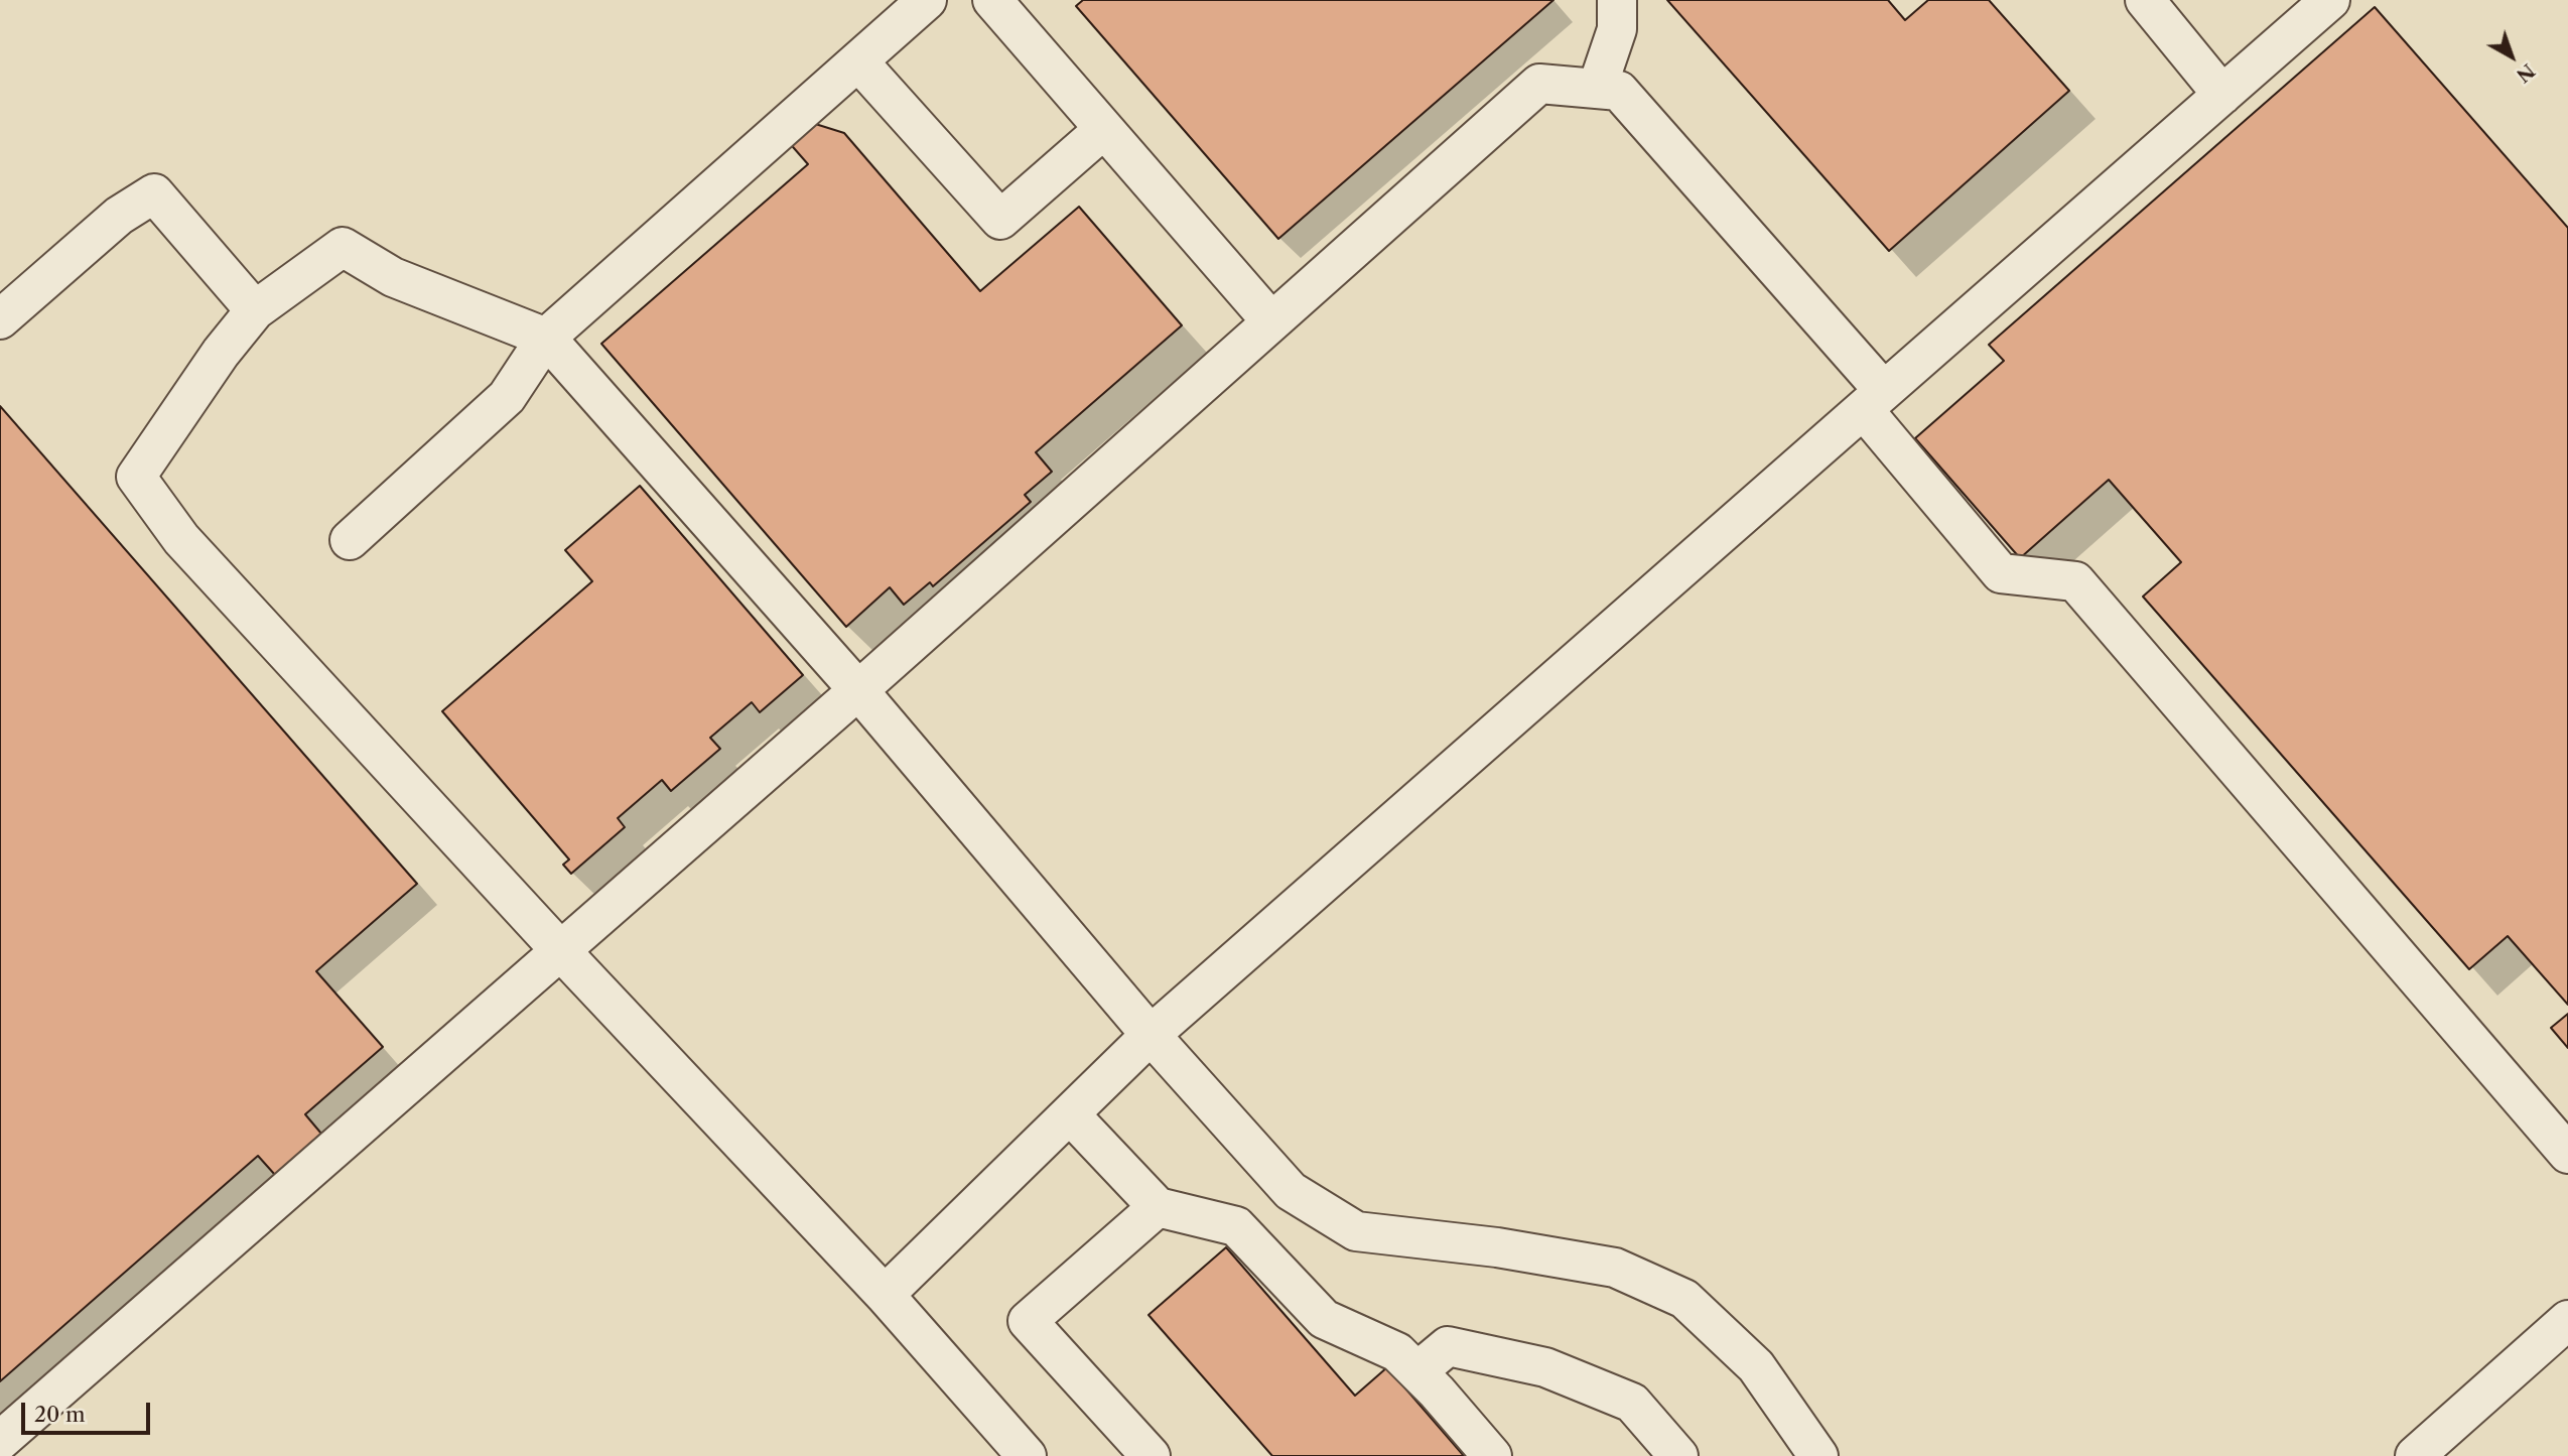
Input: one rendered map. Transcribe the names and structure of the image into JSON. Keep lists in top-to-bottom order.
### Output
{
  "scale_bar": "20 m",
  "north": "bottom right"
}
